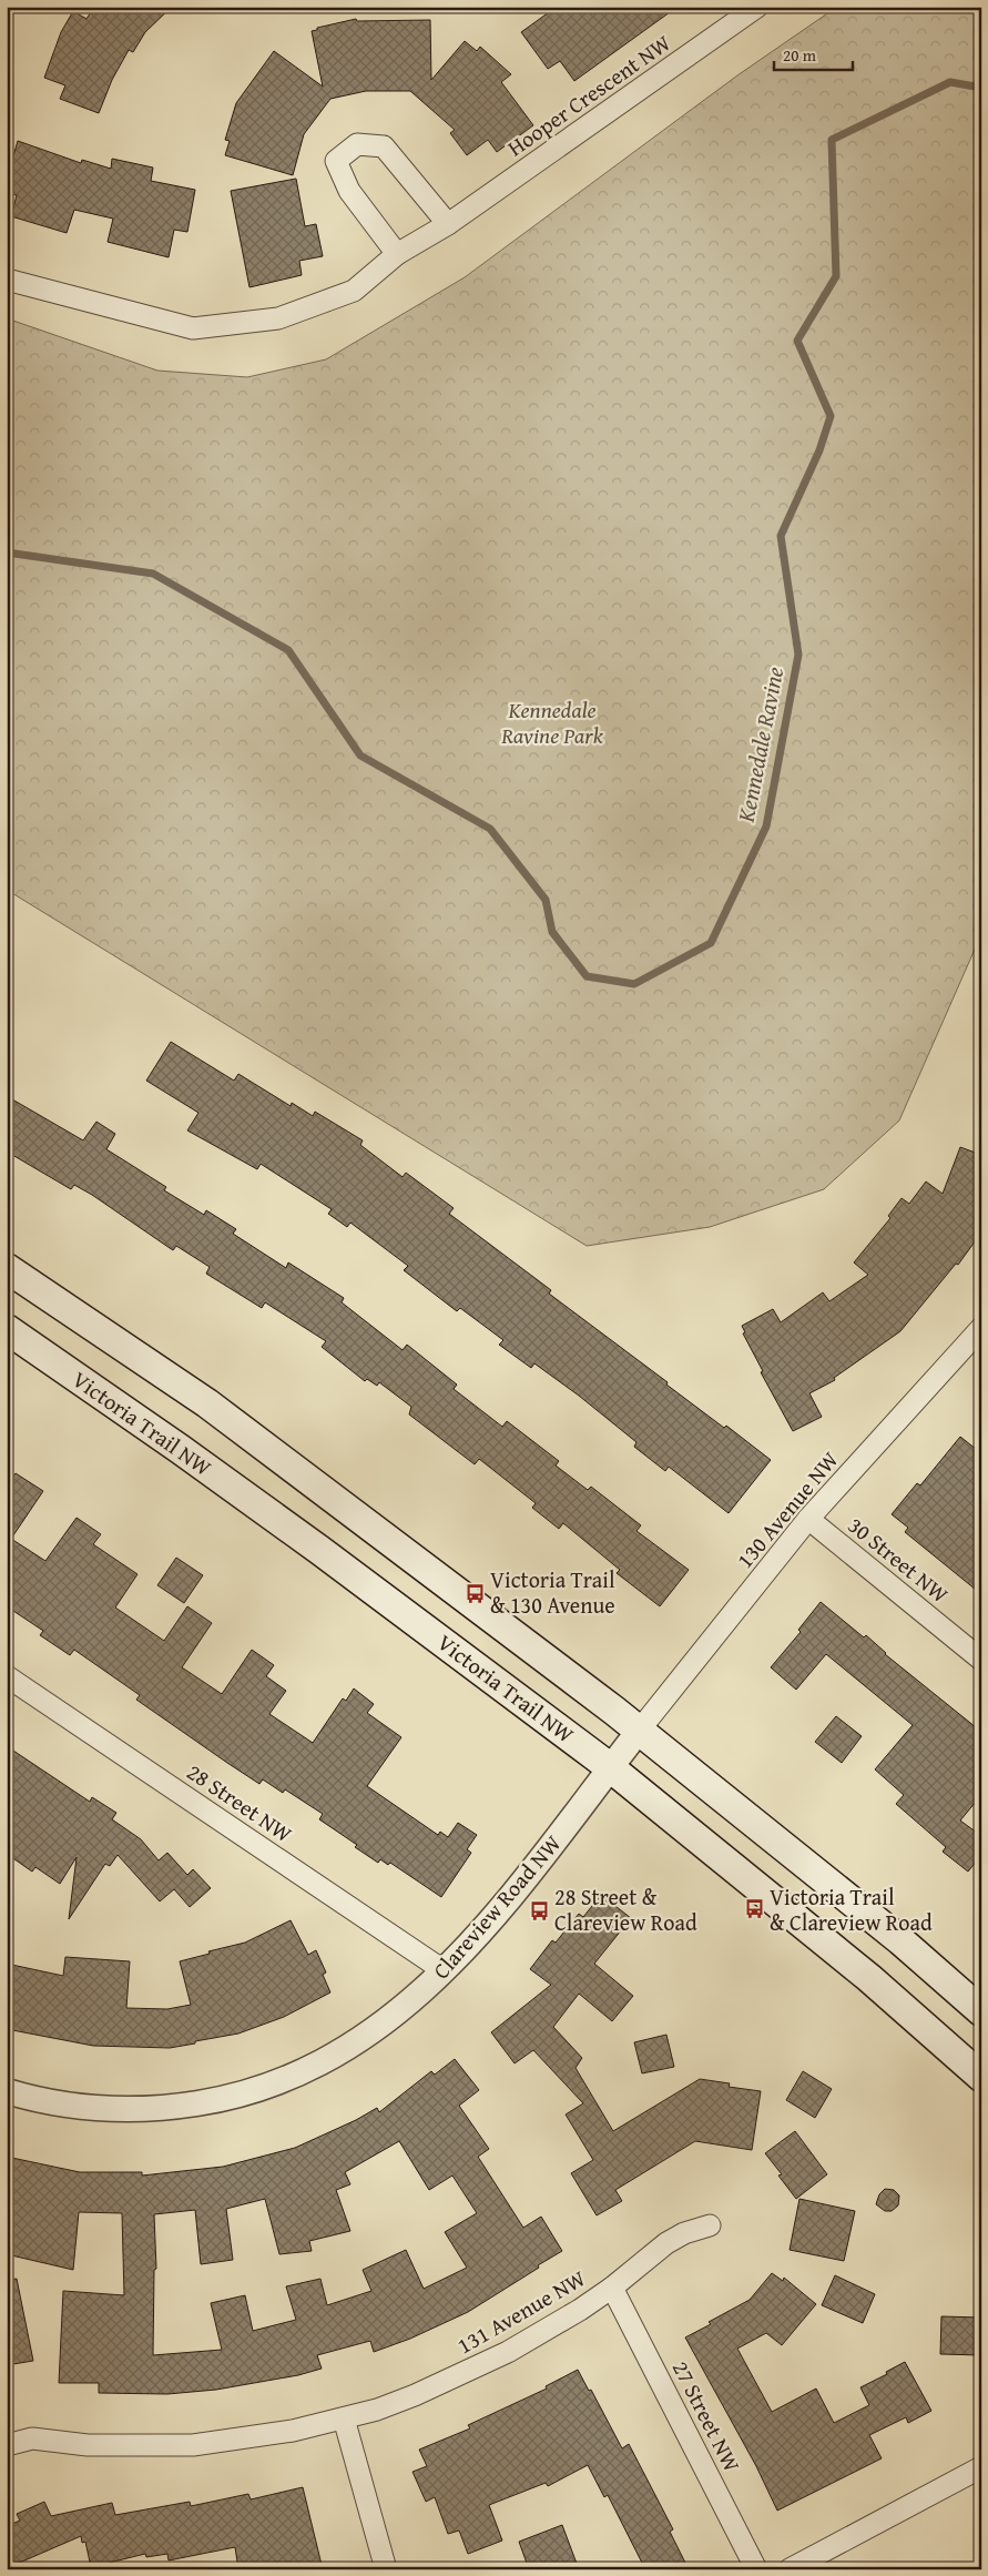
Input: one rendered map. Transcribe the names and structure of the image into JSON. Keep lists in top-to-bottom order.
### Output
{
  "streets": {
    "main road": ["Victoria Trail NW"],
    "street": [
      "Hooper Crescent NW",
      "130 Avenue NW",
      "30 Street NW",
      "28 Street NW",
      "Clareview Road NW",
      "131 Avenue NW",
      "27 Street NW"
    ]
  },
  "crossings": [
    ["Victoria Trail NW", "Clareview Road NW"],
    ["130 Avenue NW", "30 Street NW"],
    ["130 Avenue NW", "Clareview Road NW"],
    ["28 Street NW", "Clareview Road NW"],
    ["131 Avenue NW", "27 Street NW"]
  ],
  "water": ["Kennedale Ravine"],
  "parks": ["Kennedale Ravine Park"],
  "places": {
    "bus stop": ["Victoria Trail & 130 Avenue", "Victoria Trail & Clareview Road", "28 Street & Clareview Road"]
  },
  "scale_bar": "20 m"
}
